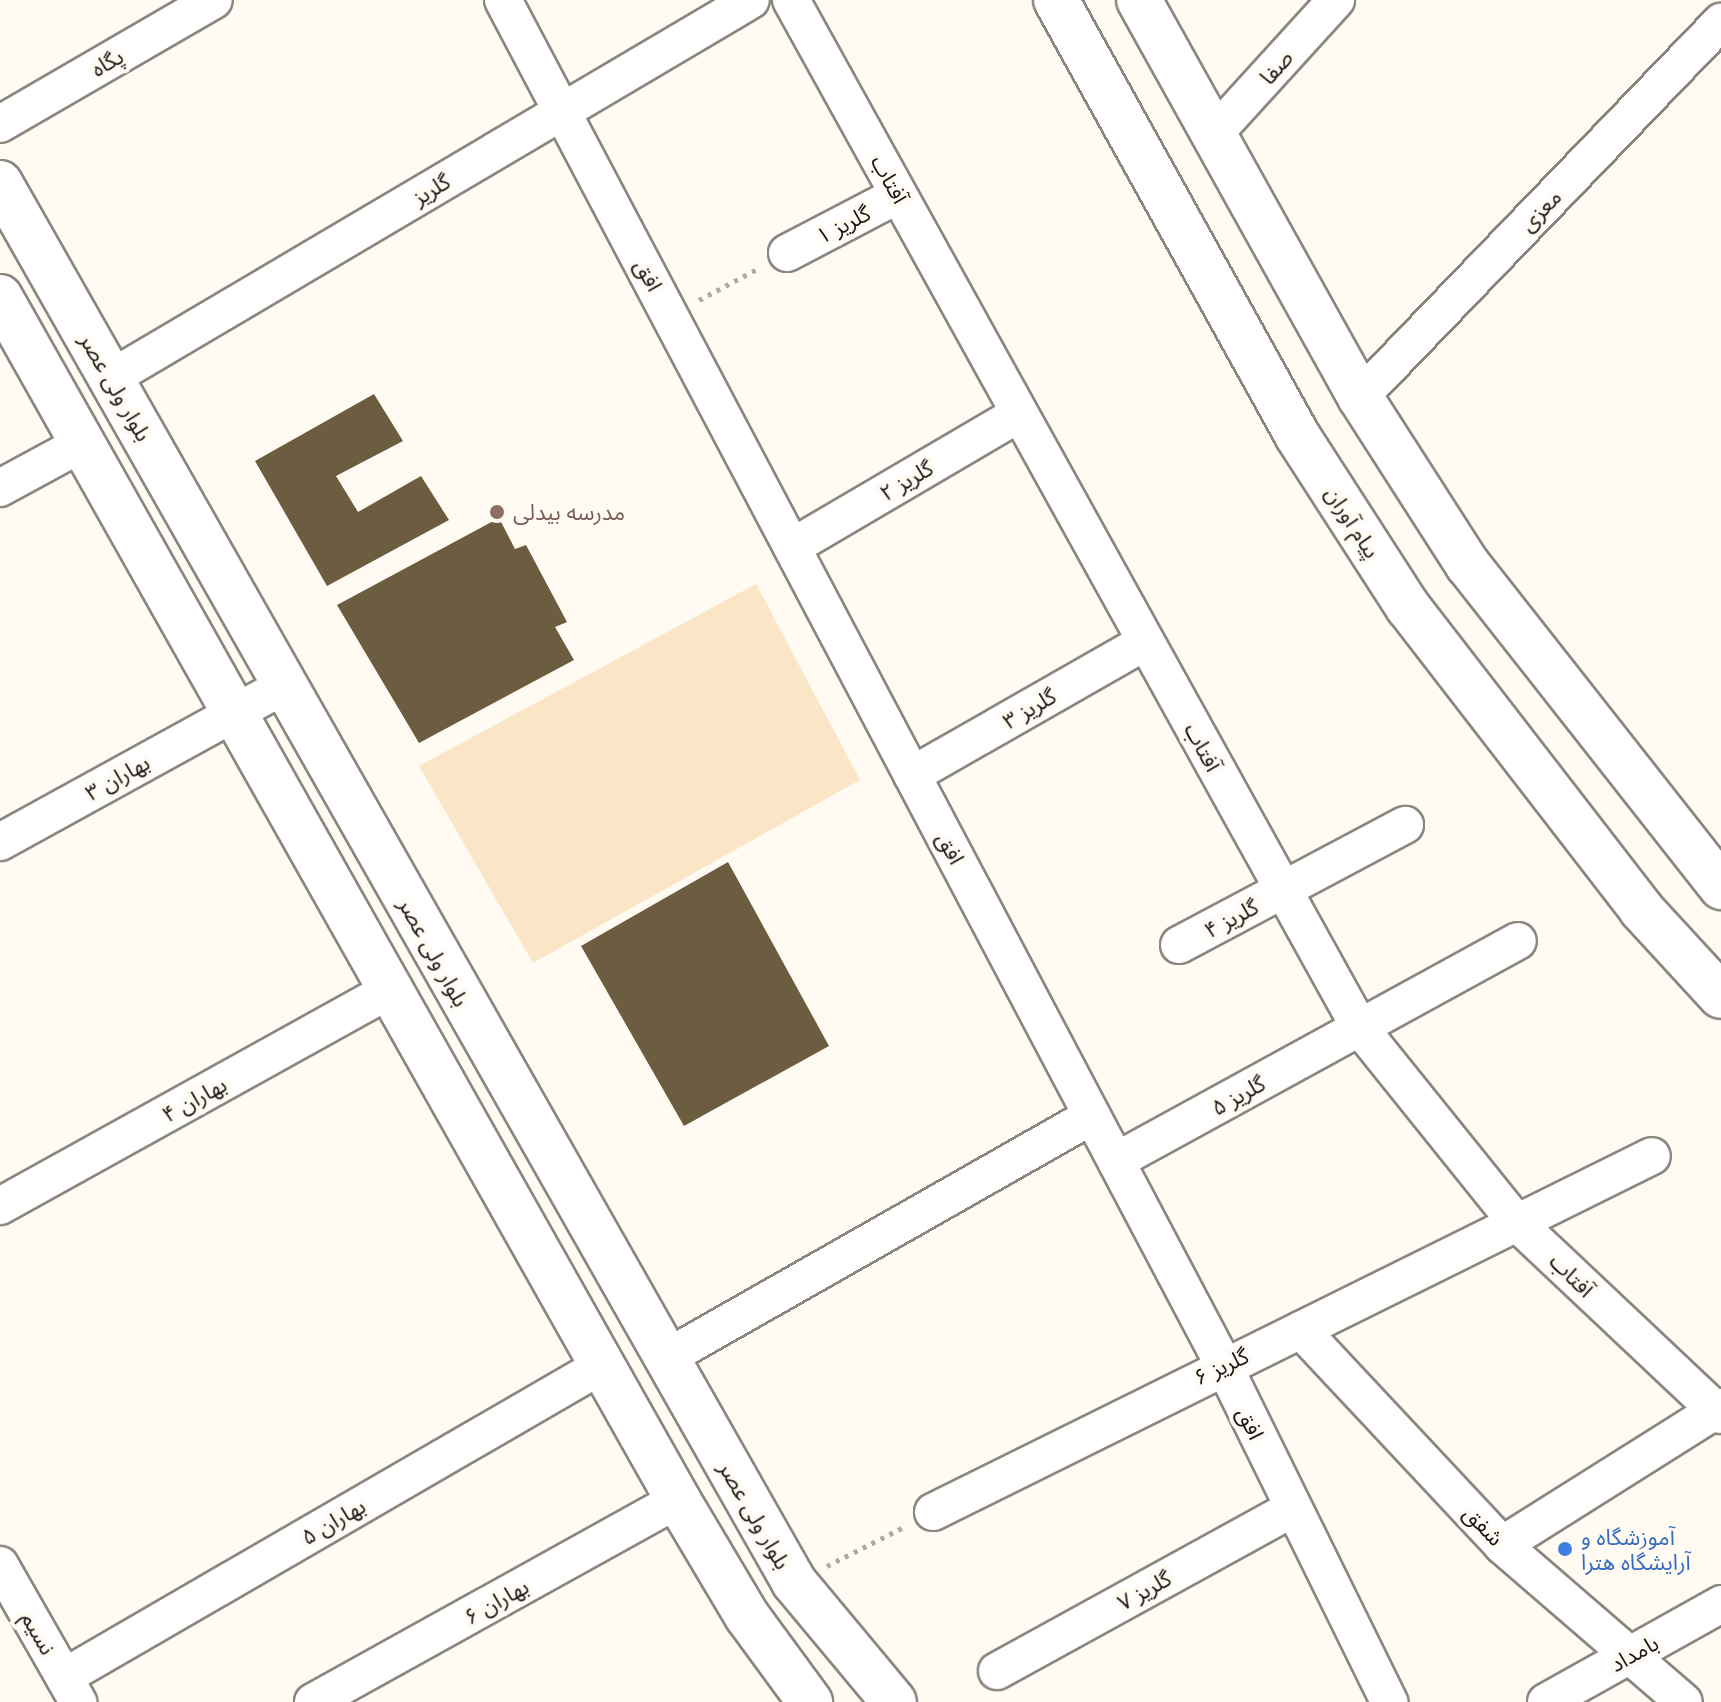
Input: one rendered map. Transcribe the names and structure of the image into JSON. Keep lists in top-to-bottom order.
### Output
{
  "streets": {
    "main road": ["بلوار ولی عصر", "پیام آوران"],
    "street": [
      "پگاه",
      "صفا",
      "آفتاب",
      "گلریز",
      "معزی",
      "گلریز ۱",
      "افق",
      "گلریز ۲",
      "گلریز ۳",
      "بهاران ۳",
      "گلریز ۴",
      "گلریز ۵",
      "بهاران ۴",
      "گلریز ۶",
      "بهاران ۵",
      "شفق",
      "گلریز ۷",
      "بهاران ۶",
      "نسیم",
      "بامداد"
    ]
  },
  "crossings": [
    ["آفتاب", "گلریز ۱"],
    ["آفتاب", "گلریز ۲"],
    ["آفتاب", "گلریز ۳"],
    ["آفتاب", "گلریز ۴"],
    ["آفتاب", "گلریز ۵"],
    ["آفتاب", "گلریز ۶"],
    ["گلریز", "افق"],
    ["گلریز", "بلوار ولی عصر"],
    ["افق", "گلریز ۲"],
    ["افق", "گلریز ۳"],
    ["افق", "گلریز ۵"],
    ["افق", "گلریز ۶"],
    ["افق", "گلریز ۷"],
    ["بلوار ولی عصر", "بهاران ۳"],
    ["گلریز ۶", "شفق"],
    ["بهاران ۵", "نسیم"],
    ["شفق", "بامداد"]
  ],
  "places": ["مدرسه بیدلی", "آموزشگاه و آرایشگاه هترا"]
}
